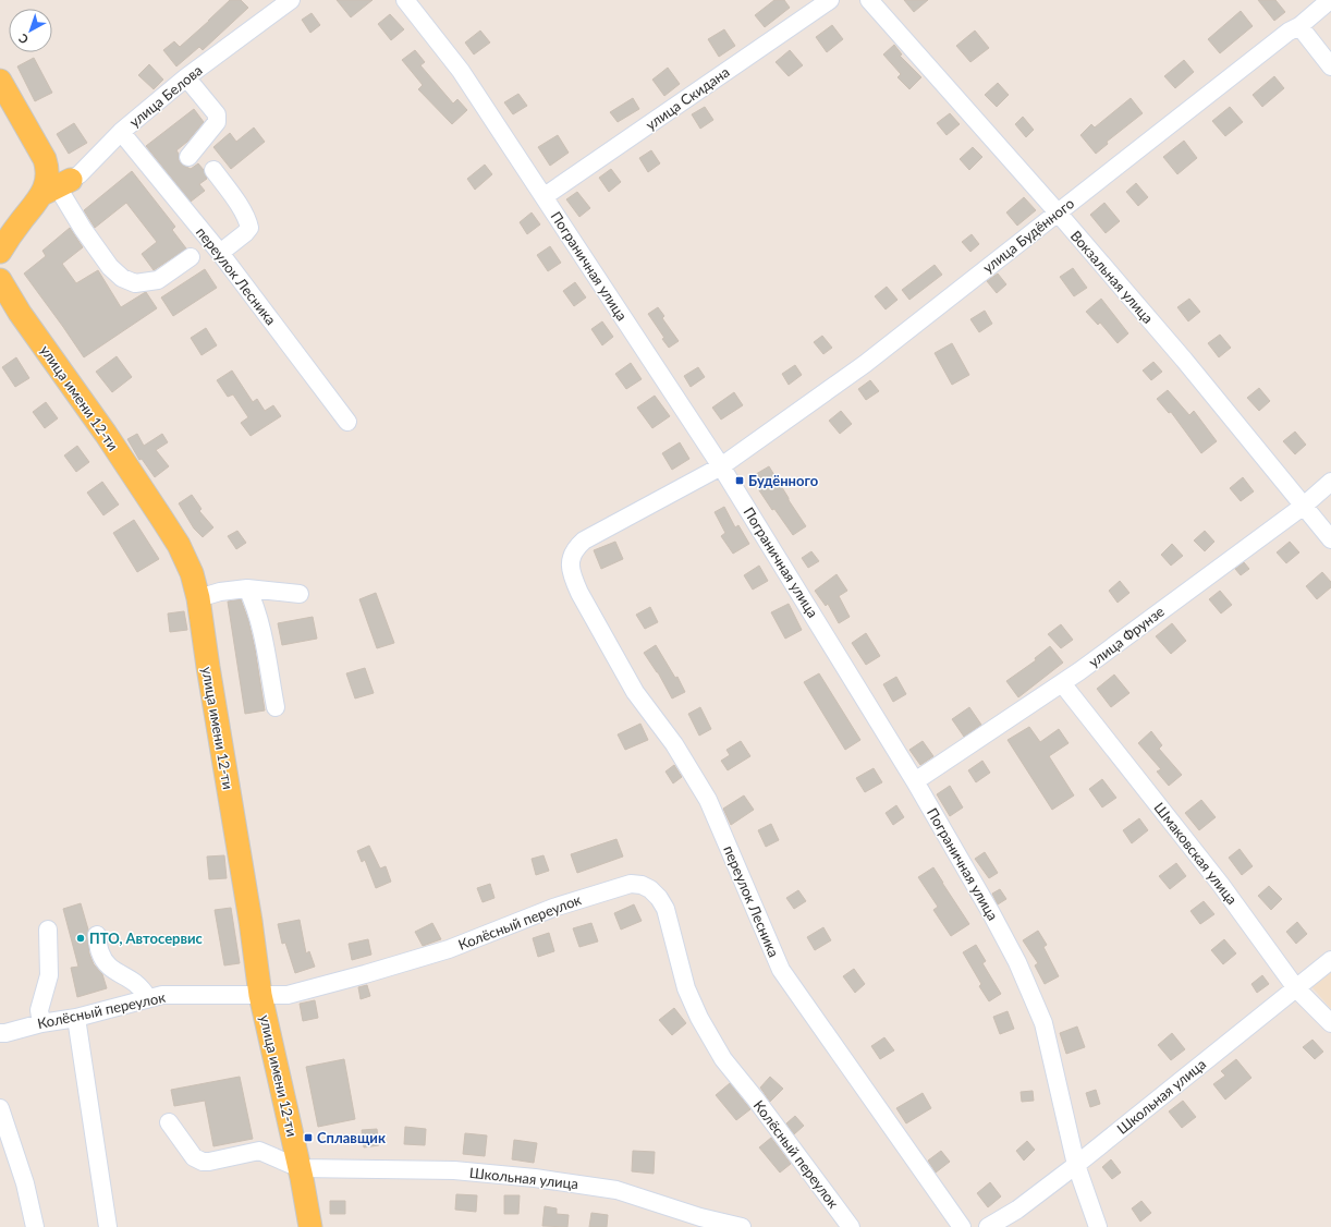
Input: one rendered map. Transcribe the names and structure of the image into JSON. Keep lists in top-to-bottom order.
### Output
{
  "streets": {
    "main road": ["улица имени 12-ти"],
    "street": [
      "улица Белова",
      "улица Скидана",
      "улица Будённого",
      "Пограничная улица",
      "переулок Лесника",
      "Вокзальная улица",
      "улица Фрунзе",
      "Шмаковская улица",
      "Колёсный переулок",
      "Школьная улица"
    ]
  },
  "crossings": [
    ["улица Белова", "переулок Лесника"],
    ["улица Скидана", "Пограничная улица"],
    ["улица Будённого", "Пограничная улица"],
    ["улица Будённого", "переулок Лесника"],
    ["улица Будённого", "Вокзальная улица"],
    ["Пограничная улица", "улица Фрунзе"],
    ["Пограничная улица", "Школьная улица"],
    ["Вокзальная улица", "улица Фрунзе"],
    ["улица имени 12-ти", "Колёсный переулок"],
    ["улица имени 12-ти", "Школьная улица"],
    ["улица Фрунзе", "Шмаковская улица"],
    ["Шмаковская улица", "Школьная улица"]
  ],
  "places": {
    "transit": ["Будённого", "Сплавщик"],
    "other": ["ПТО, Автосервис"]
  },
  "north": "bottom left"
}
